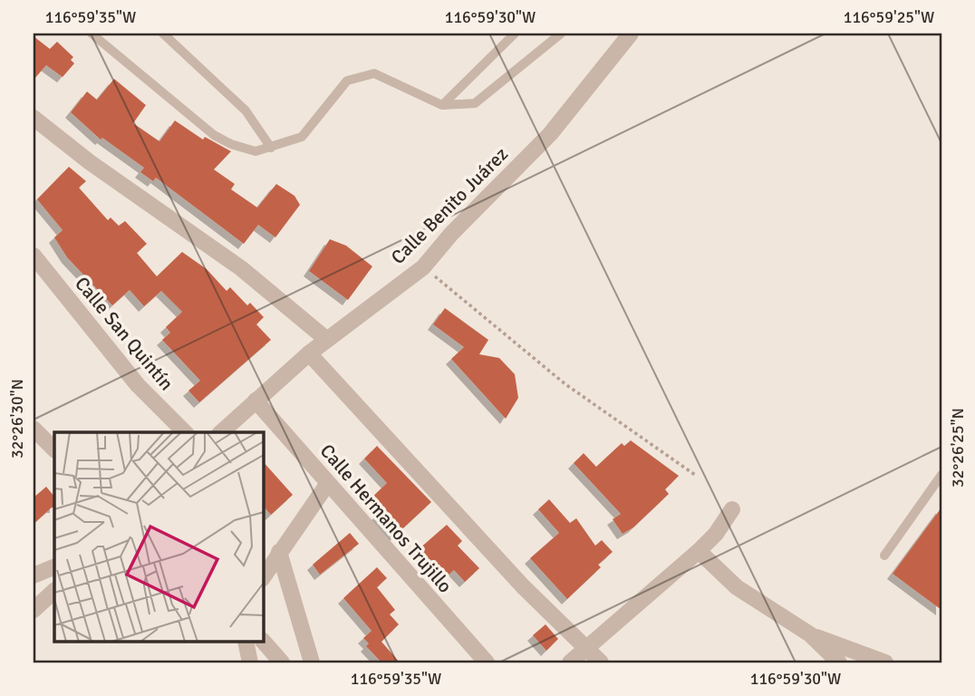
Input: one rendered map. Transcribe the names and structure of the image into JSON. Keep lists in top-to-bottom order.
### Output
{
  "streets": {
    "street": ["Calle Benito Juárez", "Calle San Quintín", "Calle Hermanos Trujillo"]
  },
  "crossings": [
    ["Calle Benito Juárez", "Calle Hermanos Trujillo"]
  ],
  "coordinates": [
    "116°59'35\"W",
    "116°59'30\"W",
    "116°59'25\"W",
    "32°26'30\"N",
    "32°26'25\"N"
  ]
}
